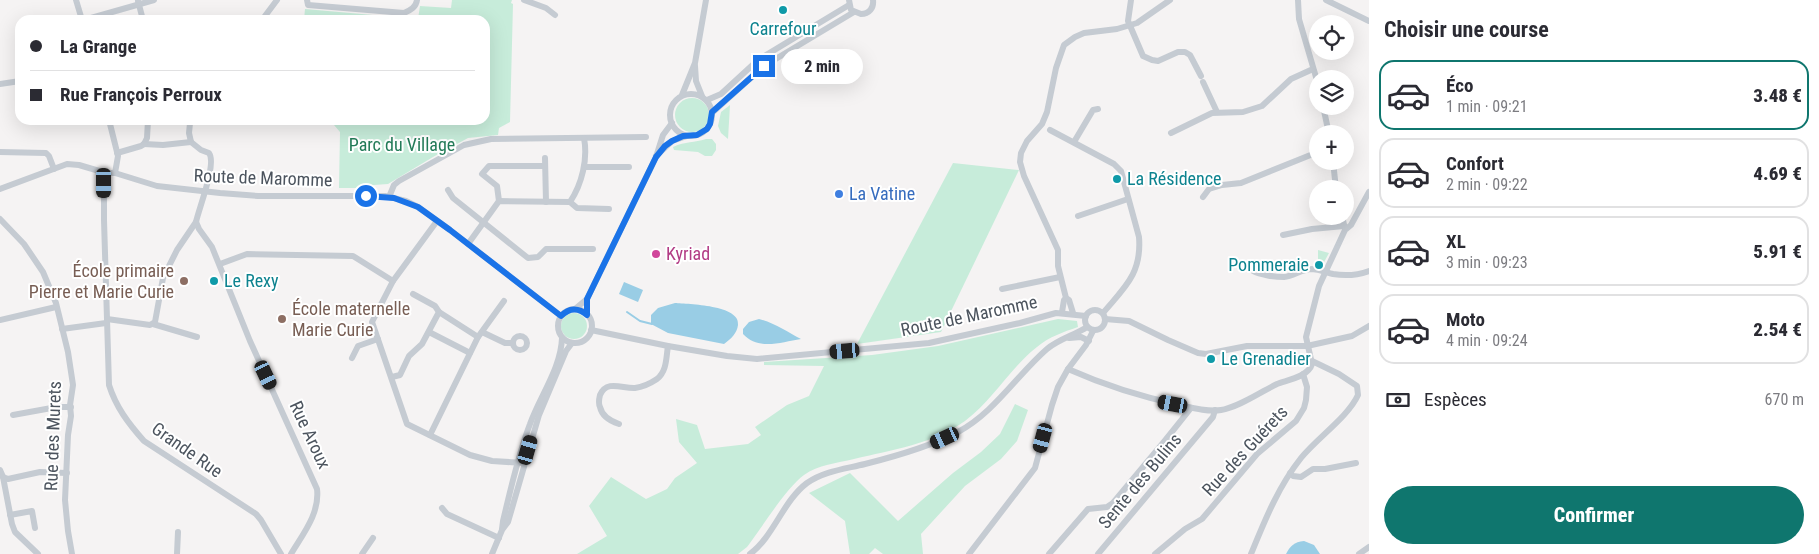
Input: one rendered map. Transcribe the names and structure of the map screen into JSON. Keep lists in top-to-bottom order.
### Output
{
  "streets": {
    "street": [
      "Route de Maromme",
      "Rue Aroux",
      "Rue des Murets",
      "Grande Rue",
      "Rue des Guérets",
      "Sente des Bulins"
    ]
  },
  "crossings": [
    ["Route de Maromme", "Grande Rue"]
  ],
  "parks": ["Parc du Village"],
  "places": [
    "Carrefour",
    "La Résidence",
    "La Vatine",
    "Kyriad",
    "Pommeraie",
    "École primaire Pierre et Marie Curie",
    "Le Rexy",
    "École maternelle Marie Curie",
    "Le Grenadier"
  ],
  "page": {
    "heading": "Choisir une course",
    "map_buttons": ["+", "−"],
    "banner": ["La Grange", "Rue François Perroux"],
    "bubble": "2 min",
    "list": [
      {
        "name": "Éco",
        "note": "1 min · 09:21",
        "value": "3.48 €"
      },
      {
        "name": "Confort",
        "note": "2 min · 09:22",
        "value": "4.69 €"
      },
      {
        "name": "XL",
        "note": "3 min · 09:23",
        "value": "5.91 €"
      },
      {
        "name": "Moto",
        "note": "4 min · 09:24",
        "value": "2.54 €"
      }
    ],
    "pay": ["Espèces", "670 m"],
    "buttons": "Confirmer"
  }
}
